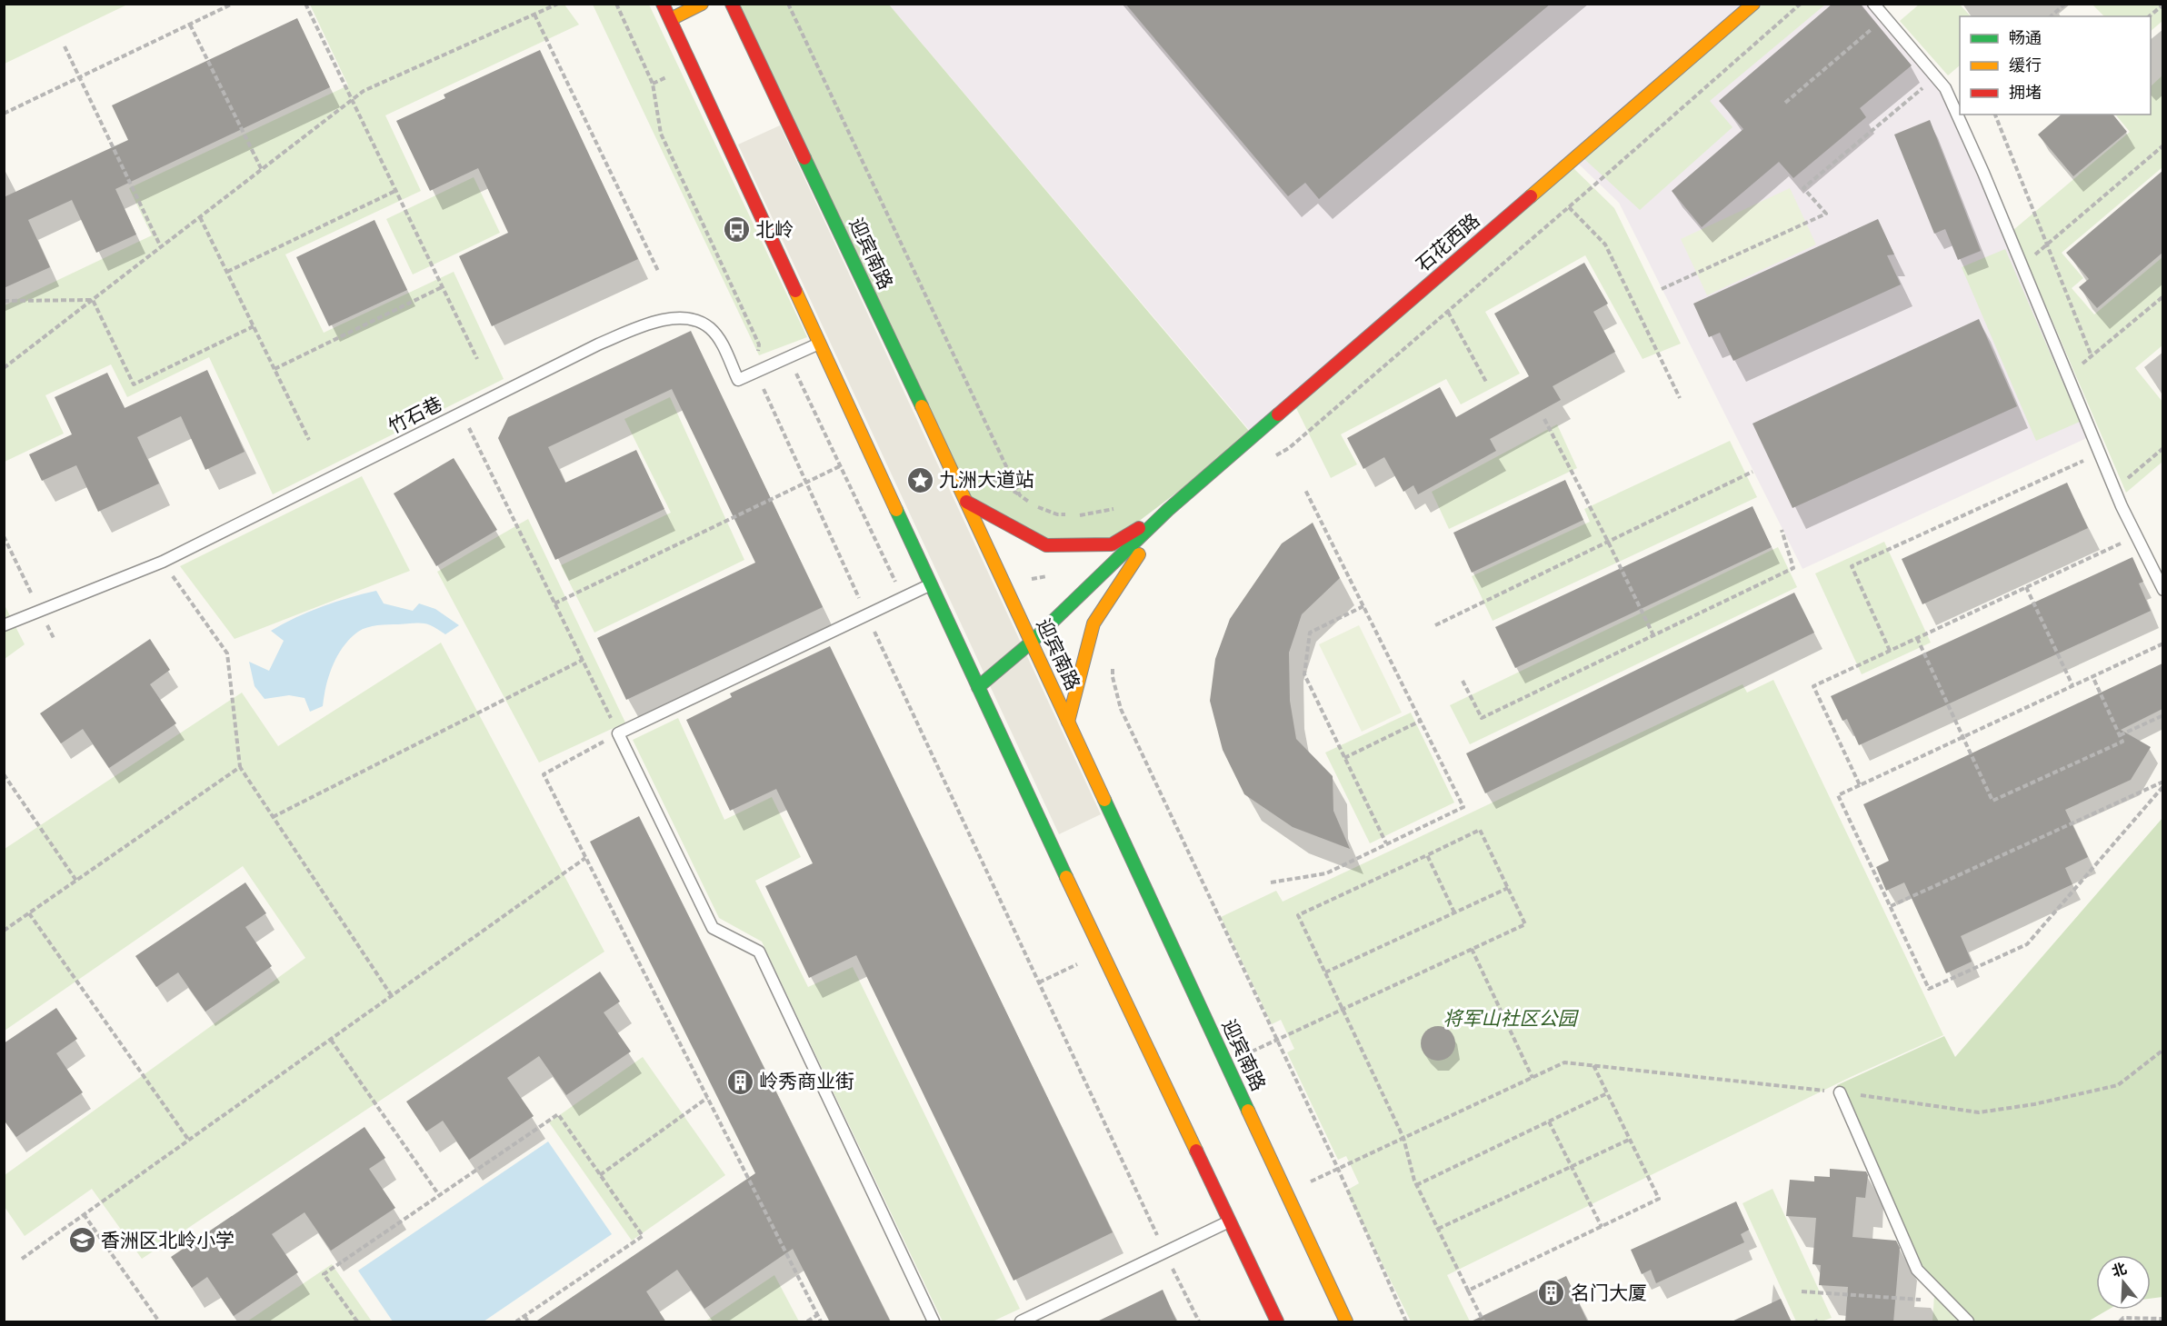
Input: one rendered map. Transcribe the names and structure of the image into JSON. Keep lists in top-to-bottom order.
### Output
{
  "streets": {
    "main road": ["石花西路", "迎宾南路"],
    "lane": ["竹石巷"]
  },
  "parks": ["将军山社区公园"],
  "places": {
    "bus stop": ["北岭"],
    "place": ["九洲大道站"],
    "building": ["岭秀商业街", "名门大厦"],
    "school or university": ["香洲区北岭小学"]
  },
  "legend": ["畅通", "缓行", "拥堵"],
  "north": "top"
}
